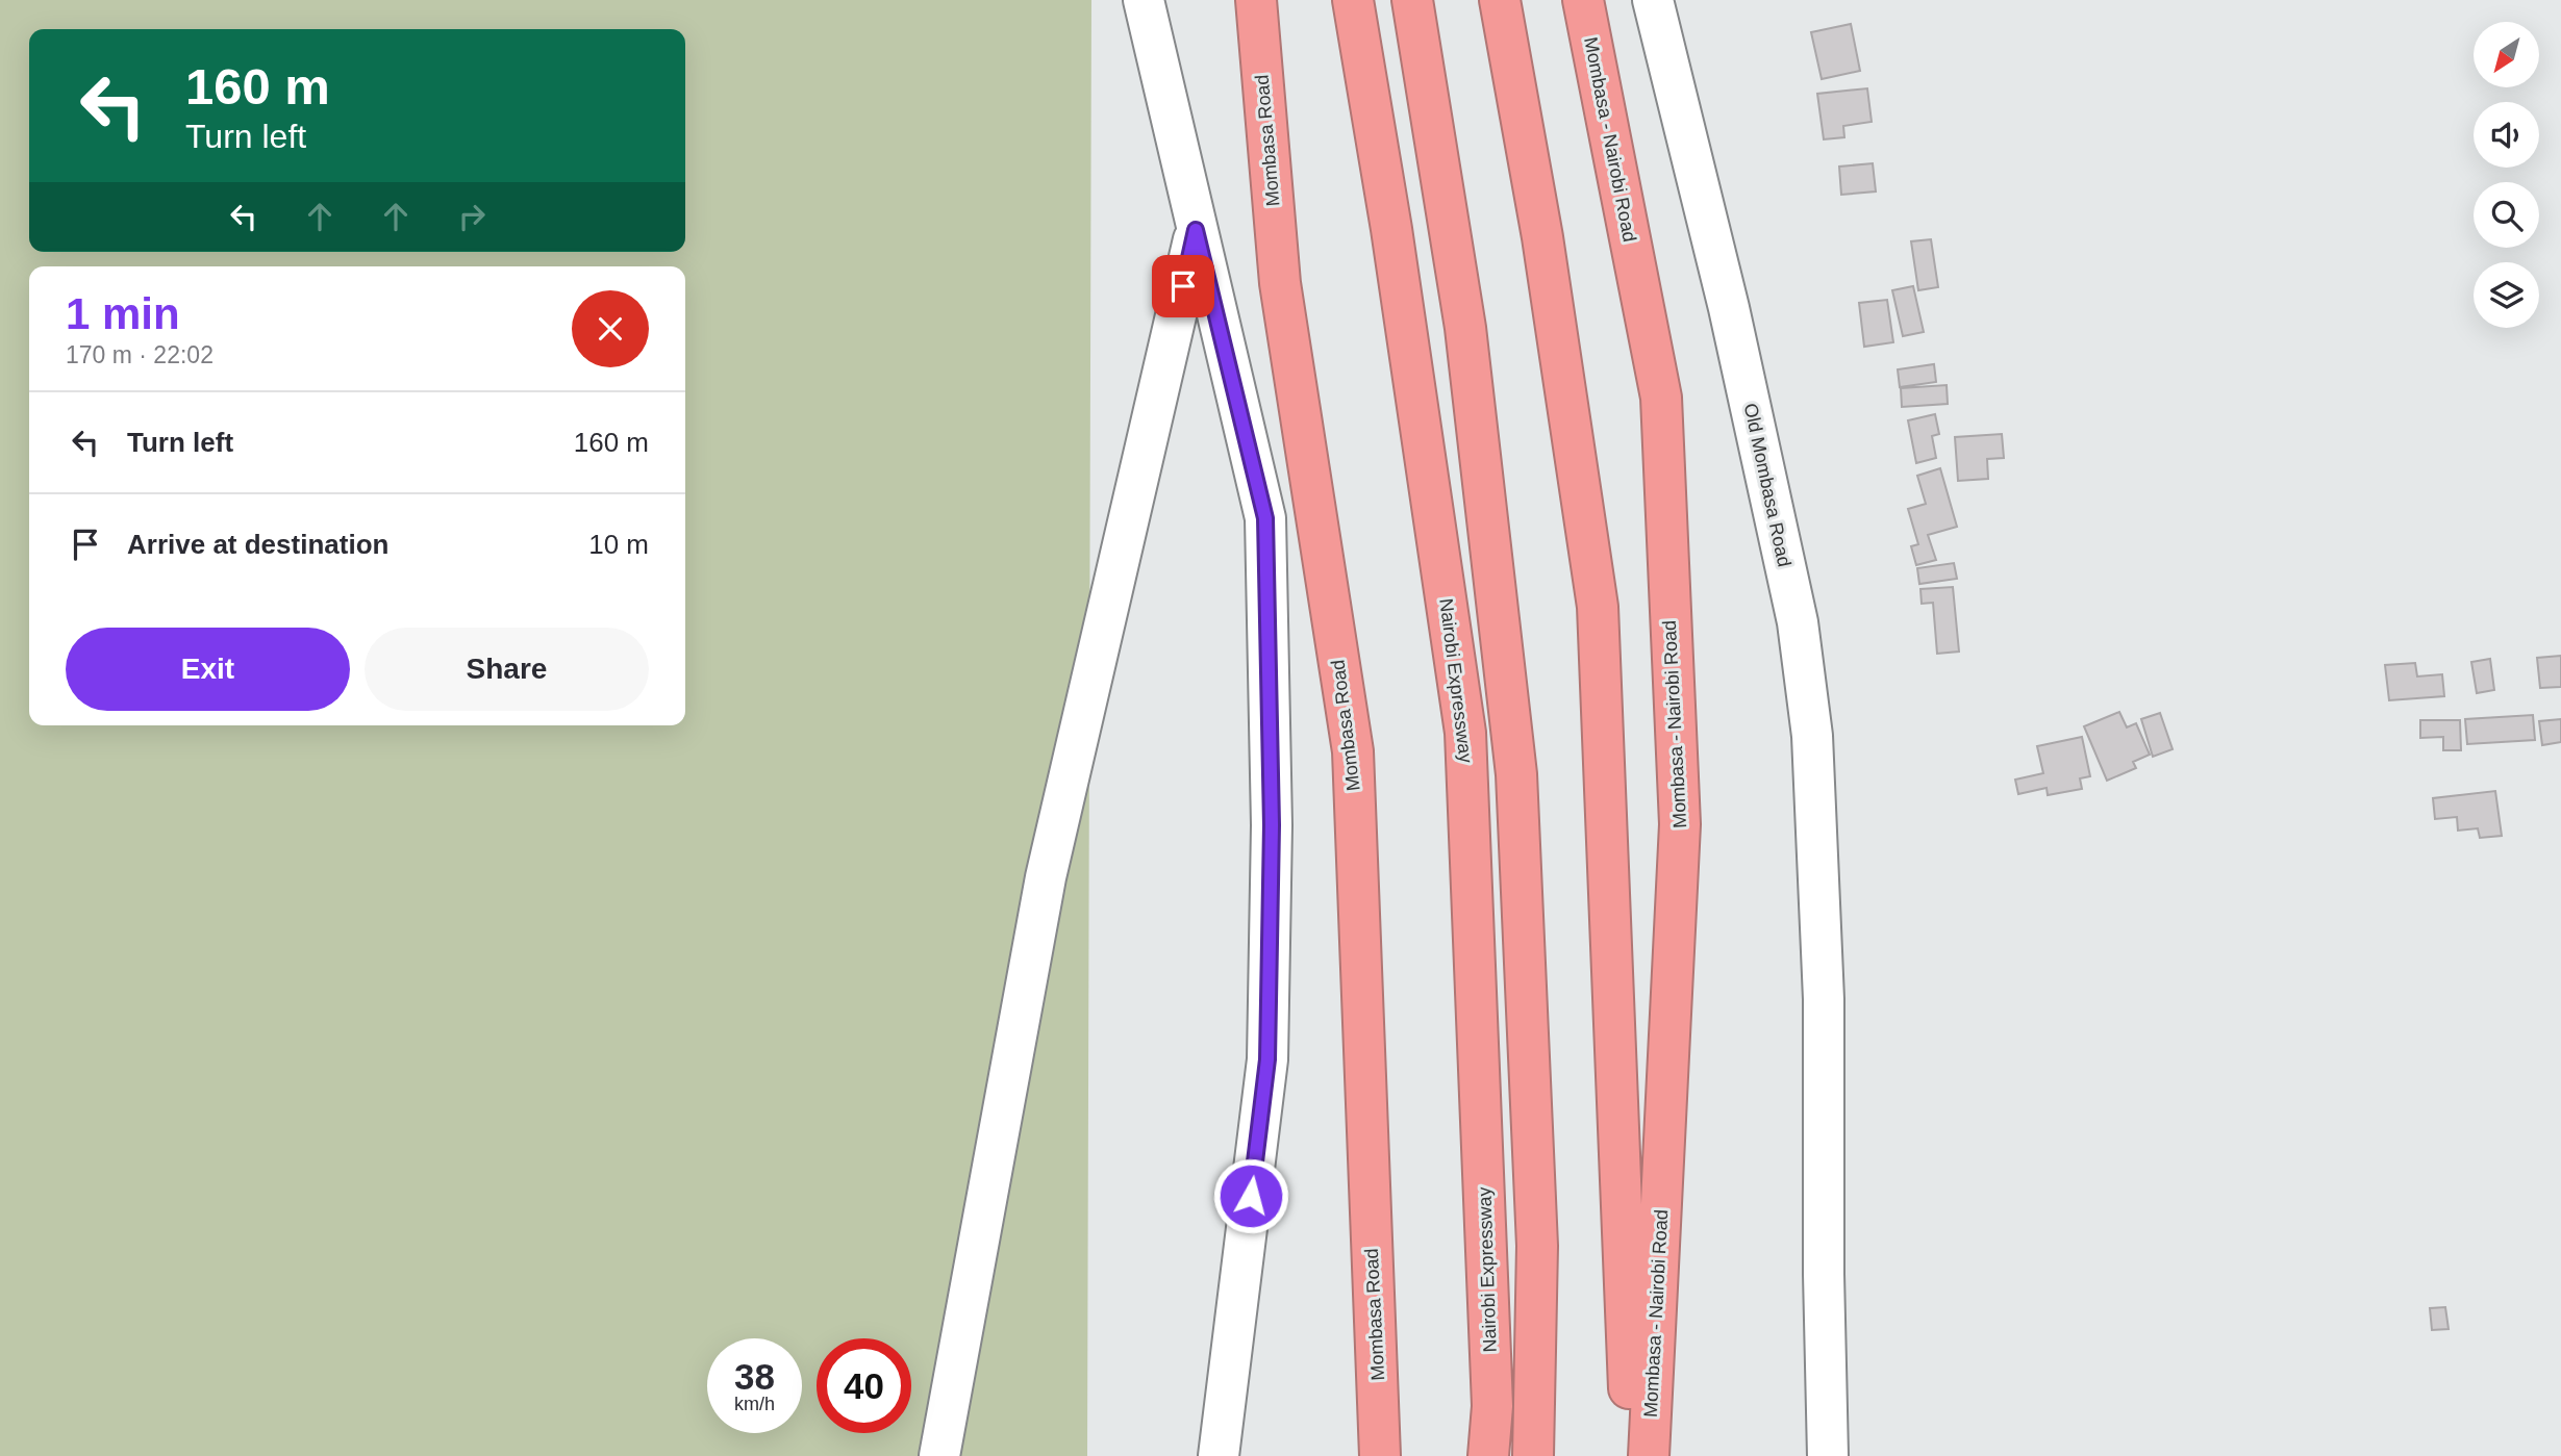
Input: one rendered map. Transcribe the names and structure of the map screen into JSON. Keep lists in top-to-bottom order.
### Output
{
  "streets": {
    "highway": ["Mombasa - Nairobi Road", "Mombasa Road", "Nairobi Expressway"],
    "street": ["Old Mombasa Road"]
  },
  "north": "bottom left",
  "page": {
    "turn": ["160 m", "Turn left"],
    "heading": ["1 min", "170 m · 22:02"],
    "list": [
      {
        "name": "Turn left",
        "value": "160 m"
      },
      {
        "name": "Arrive at destination",
        "value": "10 m"
      }
    ],
    "buttons": ["Exit", "Share"],
    "speed": "38 km/h",
    "limit": "40"
  }
}
